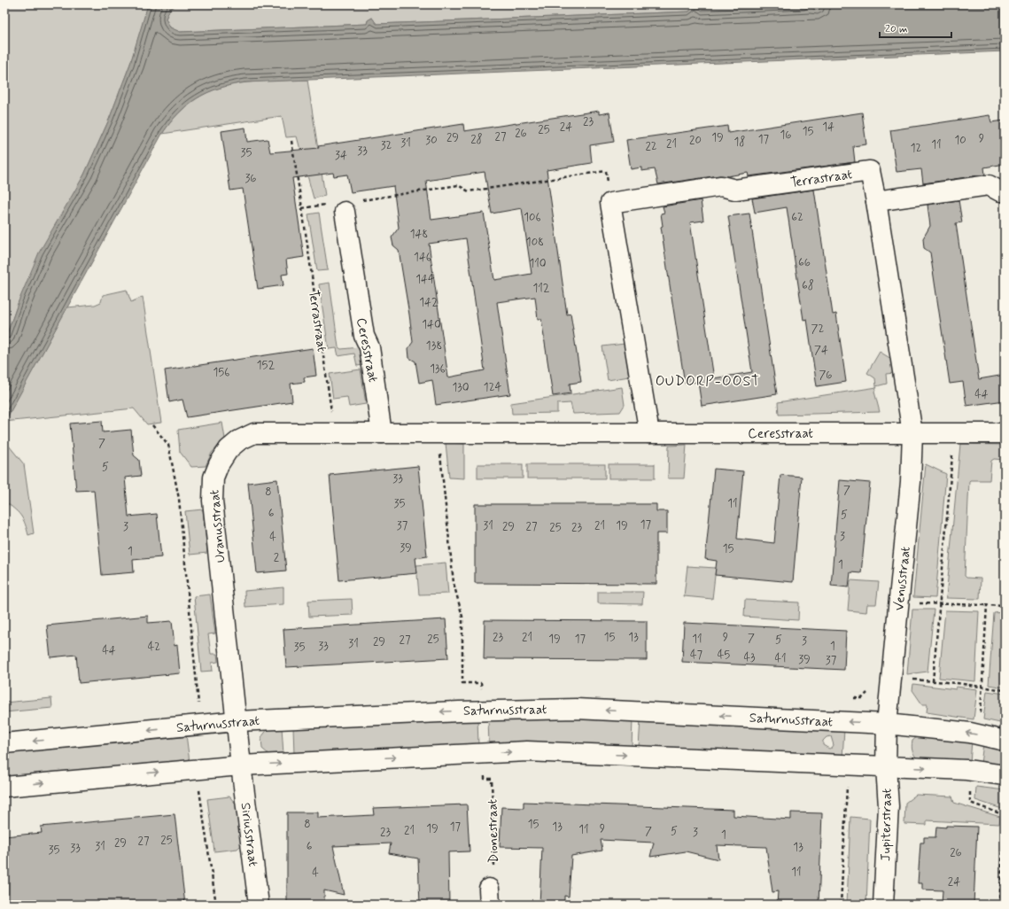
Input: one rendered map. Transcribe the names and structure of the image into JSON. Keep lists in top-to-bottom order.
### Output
{
  "streets": {
    "street": [
      "Terrastraat",
      "Ceresstraat",
      "Uranusstraat",
      "Venusstraat",
      "Saturnusstraat",
      "Jupiterstraat",
      "Siriusstraat"
    ],
    "path": ["Dionestraat"]
  },
  "crossings": [
    ["Terrastraat", "Uranusstraat"],
    ["Ceresstraat", "Uranusstraat"],
    ["Ceresstraat", "Venusstraat"],
    ["Uranusstraat", "Saturnusstraat"],
    ["Uranusstraat", "Siriusstraat"],
    ["Venusstraat", "Saturnusstraat"],
    ["Venusstraat", "Jupiterstraat"],
    ["Saturnusstraat", "Jupiterstraat"]
  ],
  "districts": ["OUDORP-OOST"],
  "house_numbers": [
    "23",
    "24",
    "14",
    "25",
    "15",
    "26",
    "16",
    "27",
    "29",
    "19",
    "9",
    "28",
    "17",
    "30",
    "20",
    "10",
    "18",
    "31",
    "21",
    "11",
    "32",
    "22",
    "12",
    "33",
    "35",
    "34",
    "36",
    "106",
    "62",
    "148",
    "108",
    "146",
    "66",
    "110",
    "144",
    "68",
    "112",
    "142",
    "140",
    "72",
    "138",
    "74",
    "152",
    "136",
    "156",
    "76",
    "130",
    "124",
    "44",
    "7",
    "5",
    "33",
    "7",
    "8",
    "35",
    "11",
    "6",
    "5",
    "17",
    "37",
    "31",
    "21",
    "19",
    "3",
    "29",
    "27",
    "25",
    "23",
    "3",
    "4",
    "39",
    "15",
    "1",
    "2",
    "1",
    "23",
    "21",
    "15",
    "13",
    "9",
    "7",
    "25",
    "19",
    "17",
    "11",
    "27",
    "5",
    "3",
    "29",
    "31",
    "33",
    "1",
    "42",
    "35",
    "44",
    "47",
    "45",
    "43",
    "41",
    "39",
    "37",
    "8",
    "15",
    "17",
    "13",
    "19",
    "9",
    "11",
    "21",
    "7",
    "5",
    "23",
    "3",
    "1",
    "25",
    "27",
    "29",
    "31",
    "6",
    "13",
    "33",
    "35",
    "26",
    "11",
    "4",
    "24"
  ],
  "scale_bar": "20 m"
}
